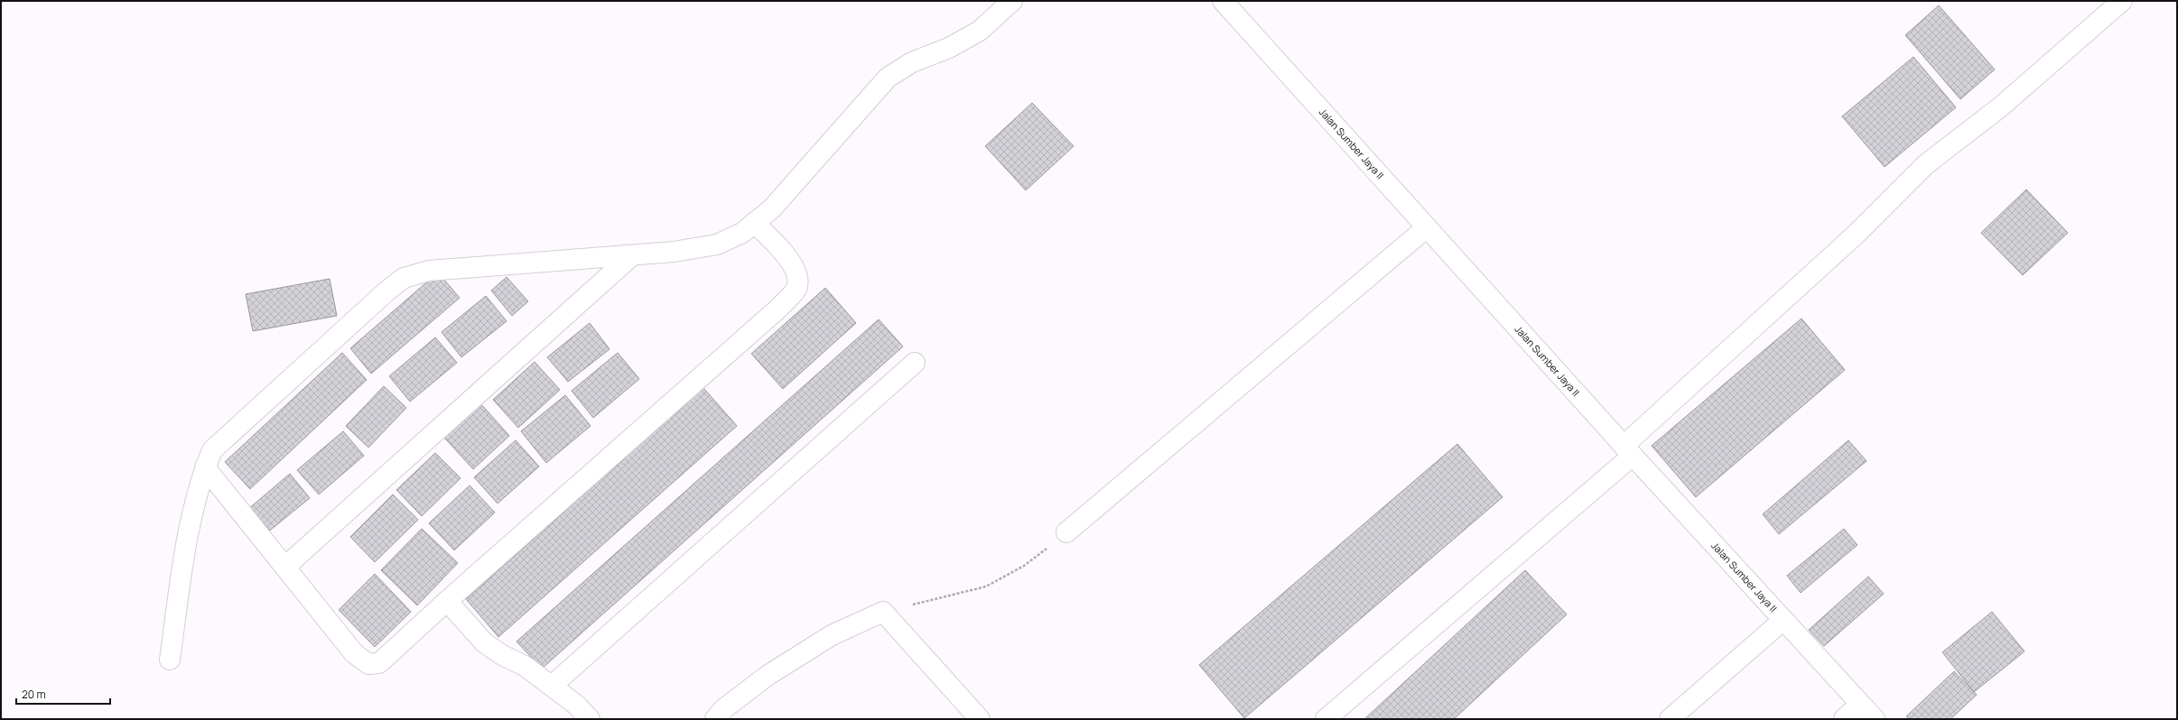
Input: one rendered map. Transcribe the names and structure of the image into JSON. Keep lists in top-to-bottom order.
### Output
{
  "streets": {
    "street": ["Jalan Sumber Jaya II"]
  },
  "scale_bar": "20 m"
}
